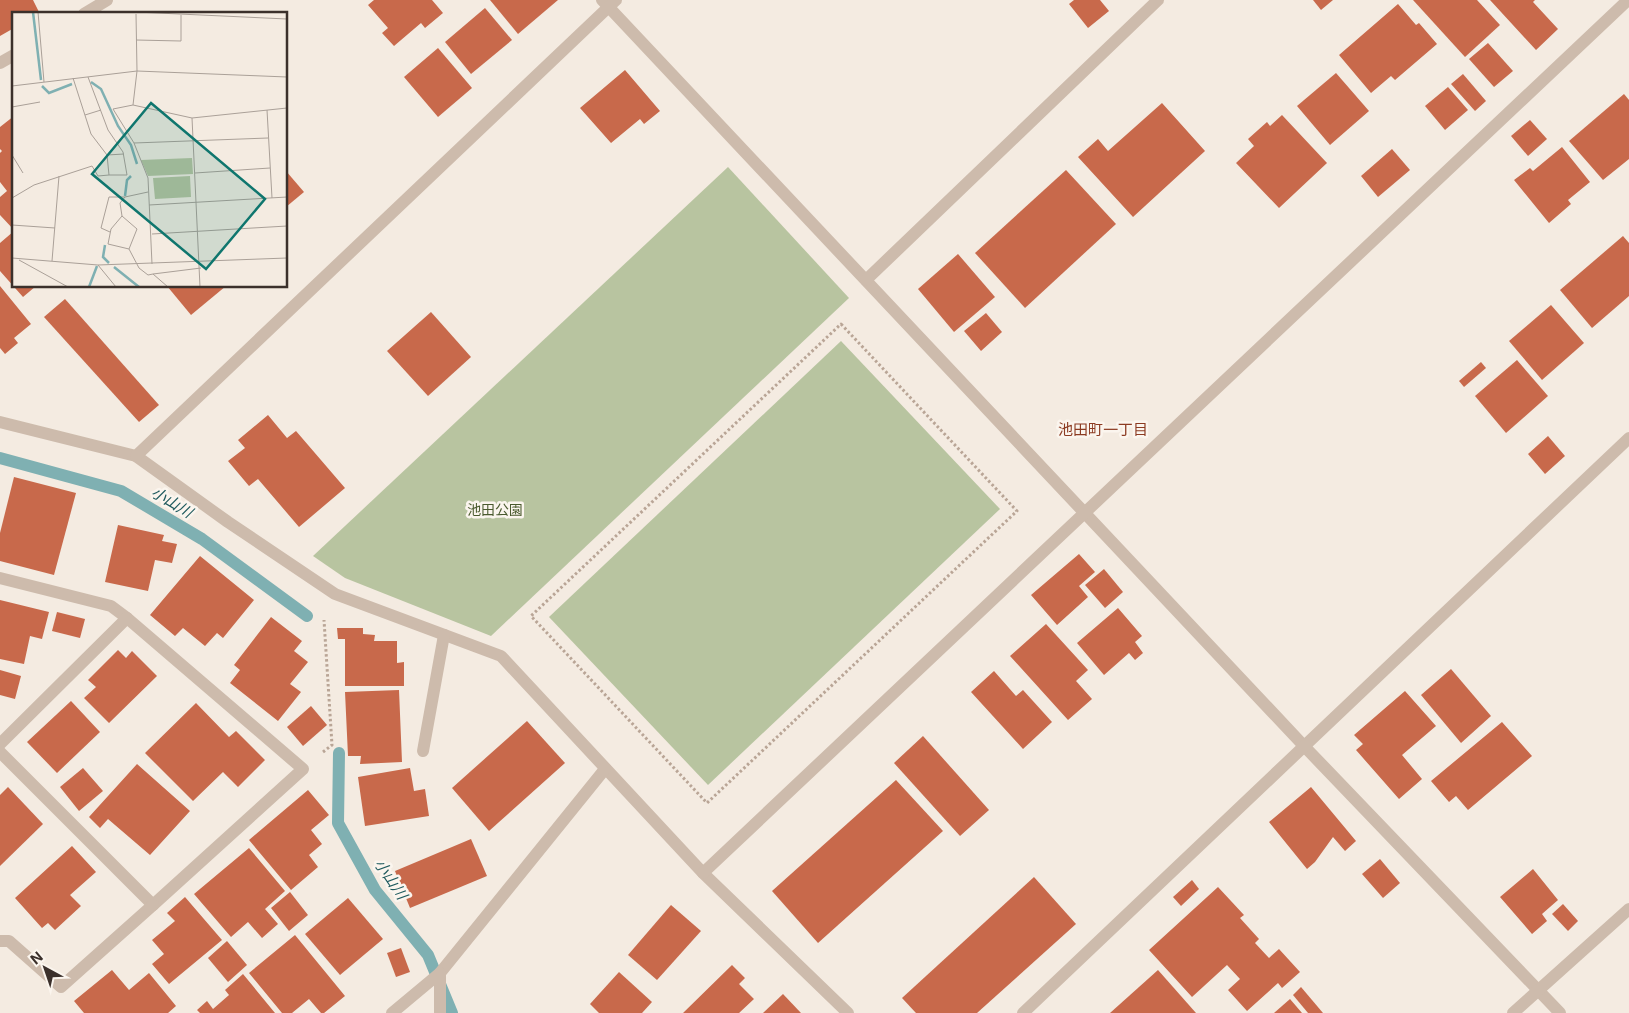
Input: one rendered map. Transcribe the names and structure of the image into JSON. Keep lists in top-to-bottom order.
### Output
{
  "districts": ["池田町一丁目"],
  "water": ["小山川"],
  "parks": ["池田公園"],
  "north": "top left"
}
